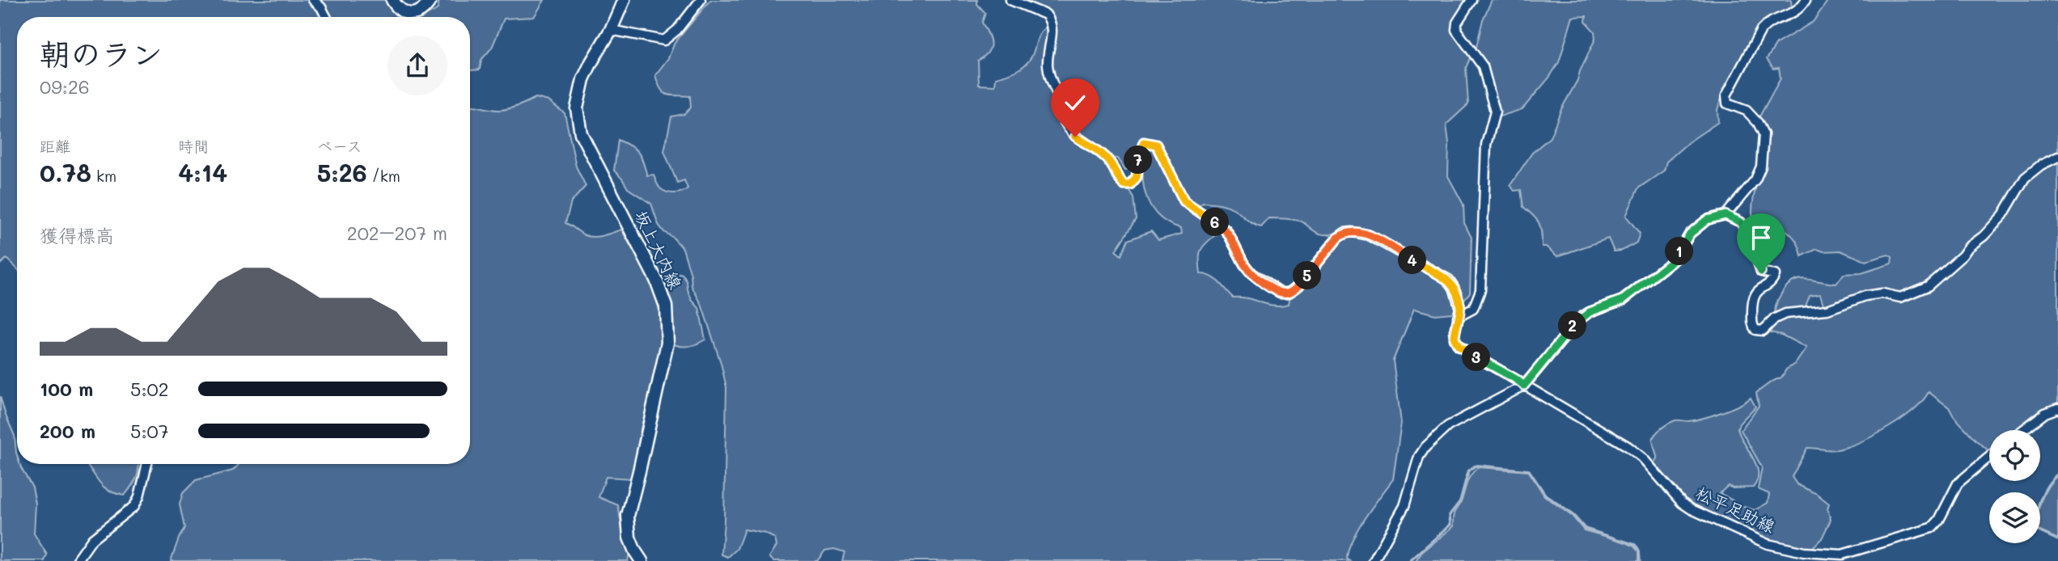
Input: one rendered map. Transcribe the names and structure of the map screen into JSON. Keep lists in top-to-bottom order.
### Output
{
  "streets": {
    "main road": ["坂上大内線"],
    "street": ["松平足助線"]
  },
  "page": {
    "heading": ["朝のラン", "09:26"],
    "stats": [
      ["距離", "0.78 km"],
      ["時間", "4:14"],
      ["ペース", "5:26 /km"]
    ],
    "pins": [
      "7",
      "6",
      "1",
      "4",
      "5",
      "2",
      "3"
    ],
    "chart": ["獲得標高", "202–207 m"],
    "list": [
      {
        "name": "100 m",
        "note": "5:02"
      },
      {
        "name": "200 m",
        "note": "5:07"
      }
    ]
  }
}
